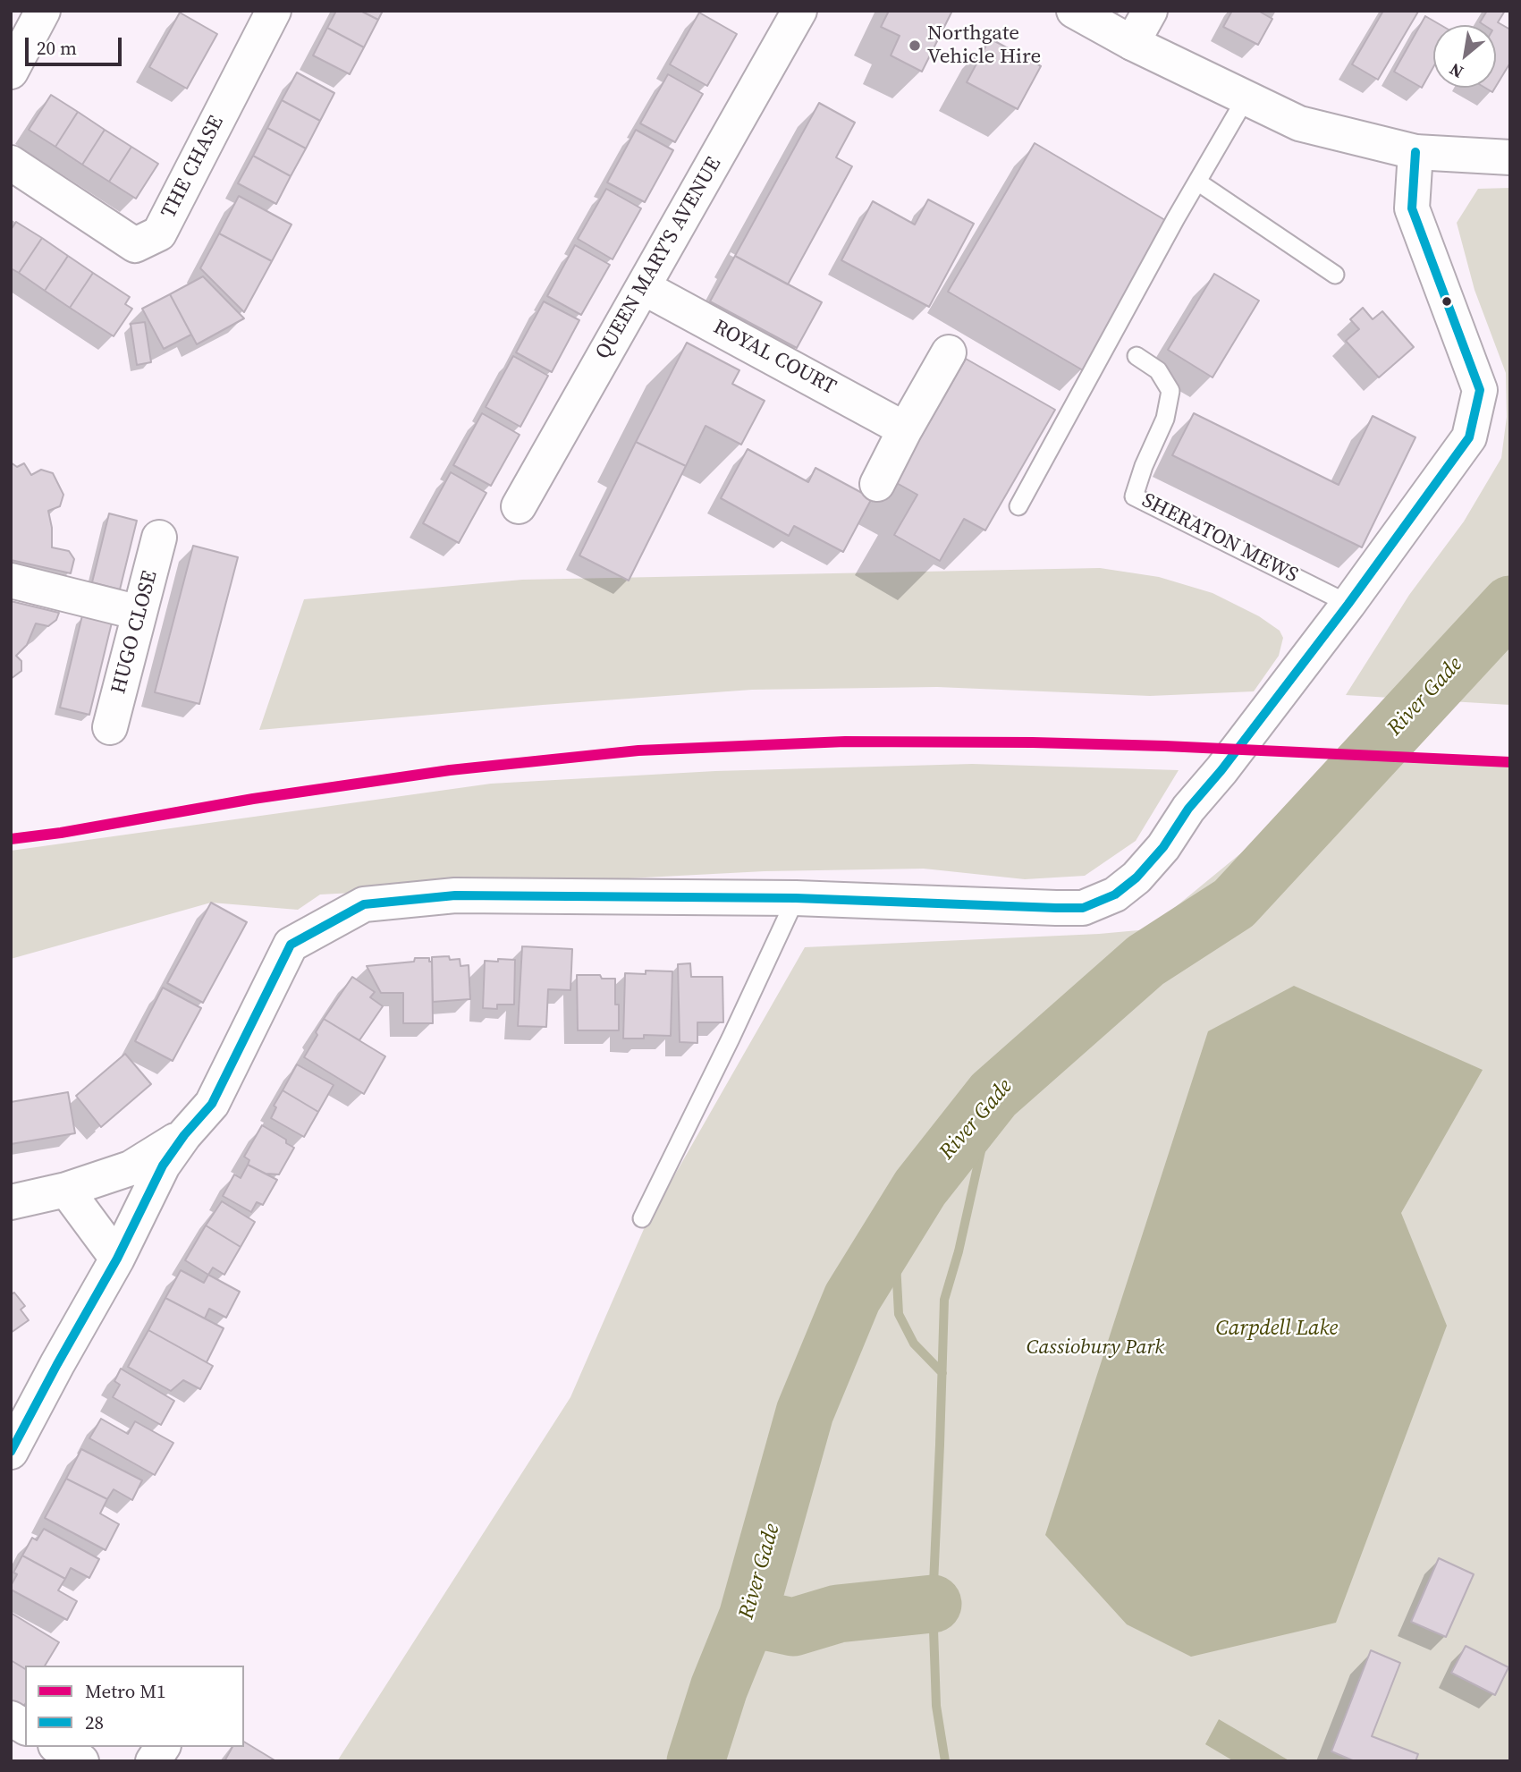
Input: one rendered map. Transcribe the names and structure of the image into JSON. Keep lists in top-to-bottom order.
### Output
{
  "streets": {
    "street": [
      "THE CHASE",
      "QUEEN MARY'S AVENUE",
      "ROYAL COURT",
      "HUGO CLOSE"
    ],
    "lane": ["SHERATON MEWS"]
  },
  "crossings": [
    ["QUEEN MARY'S AVENUE", "ROYAL COURT"]
  ],
  "water": ["River Gade", "Carpdell Lake"],
  "parks": ["Cassiobury Park"],
  "places": ["Northgate Vehicle Hire"],
  "lines": ["transit line 28", "metro line M1"],
  "legend": ["Metro M1", "28"],
  "scale_bar": "20 m",
  "north": "bottom left"
}
